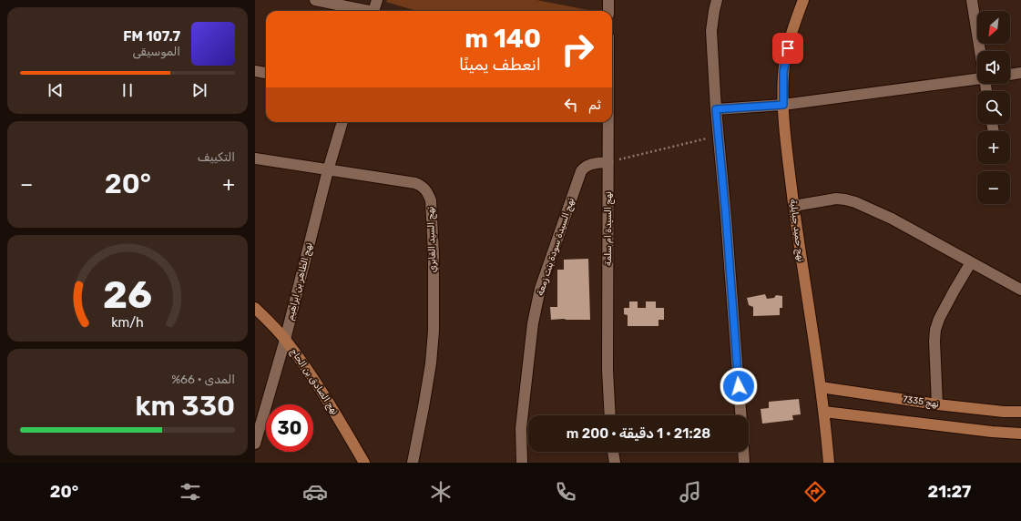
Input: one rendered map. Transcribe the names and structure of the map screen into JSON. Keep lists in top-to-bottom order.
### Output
{
  "streets": {
    "street": [
      "نهج السيدة ام سلمة",
      "نهج حميد جبايلية",
      "نهج السيد الغابري",
      "نهج السيدة سودة بنت زمعة",
      "نهج الطاهر بن ابراهيم",
      "نهج الصادق بن الحاج",
      "نهج 7335"
    ]
  },
  "crossings": [
    ["نهج السيدة ام سلمة", "نهج السيدة سودة بنت زمعة"],
    ["نهج حميد جبايلية", "نهج 7335"],
    ["نهج السيد الغابري", "نهج الطاهر بن ابراهيم"],
    ["نهج الطاهر بن ابراهيم", "نهج الصادق بن الحاج"]
  ],
  "north": "bottom left",
  "page": {
    "map_buttons": ["+", "−"],
    "turn": ["140 m", "انعطف يمينًا"],
    "song": ["107.7 FM", "الموسيقى"],
    "then": "ثم",
    "tile": [
      "التكييف",
      ["المدى · 66%", "330 km"]
    ],
    "heat": ["−", "20°", "+"],
    "limit": "30",
    "trip": "21:28 · 1 دقيقة · 200 m",
    "tabs": ["21:27", "20°"],
    "gauge": ["26", "km/h"]
  }
}
